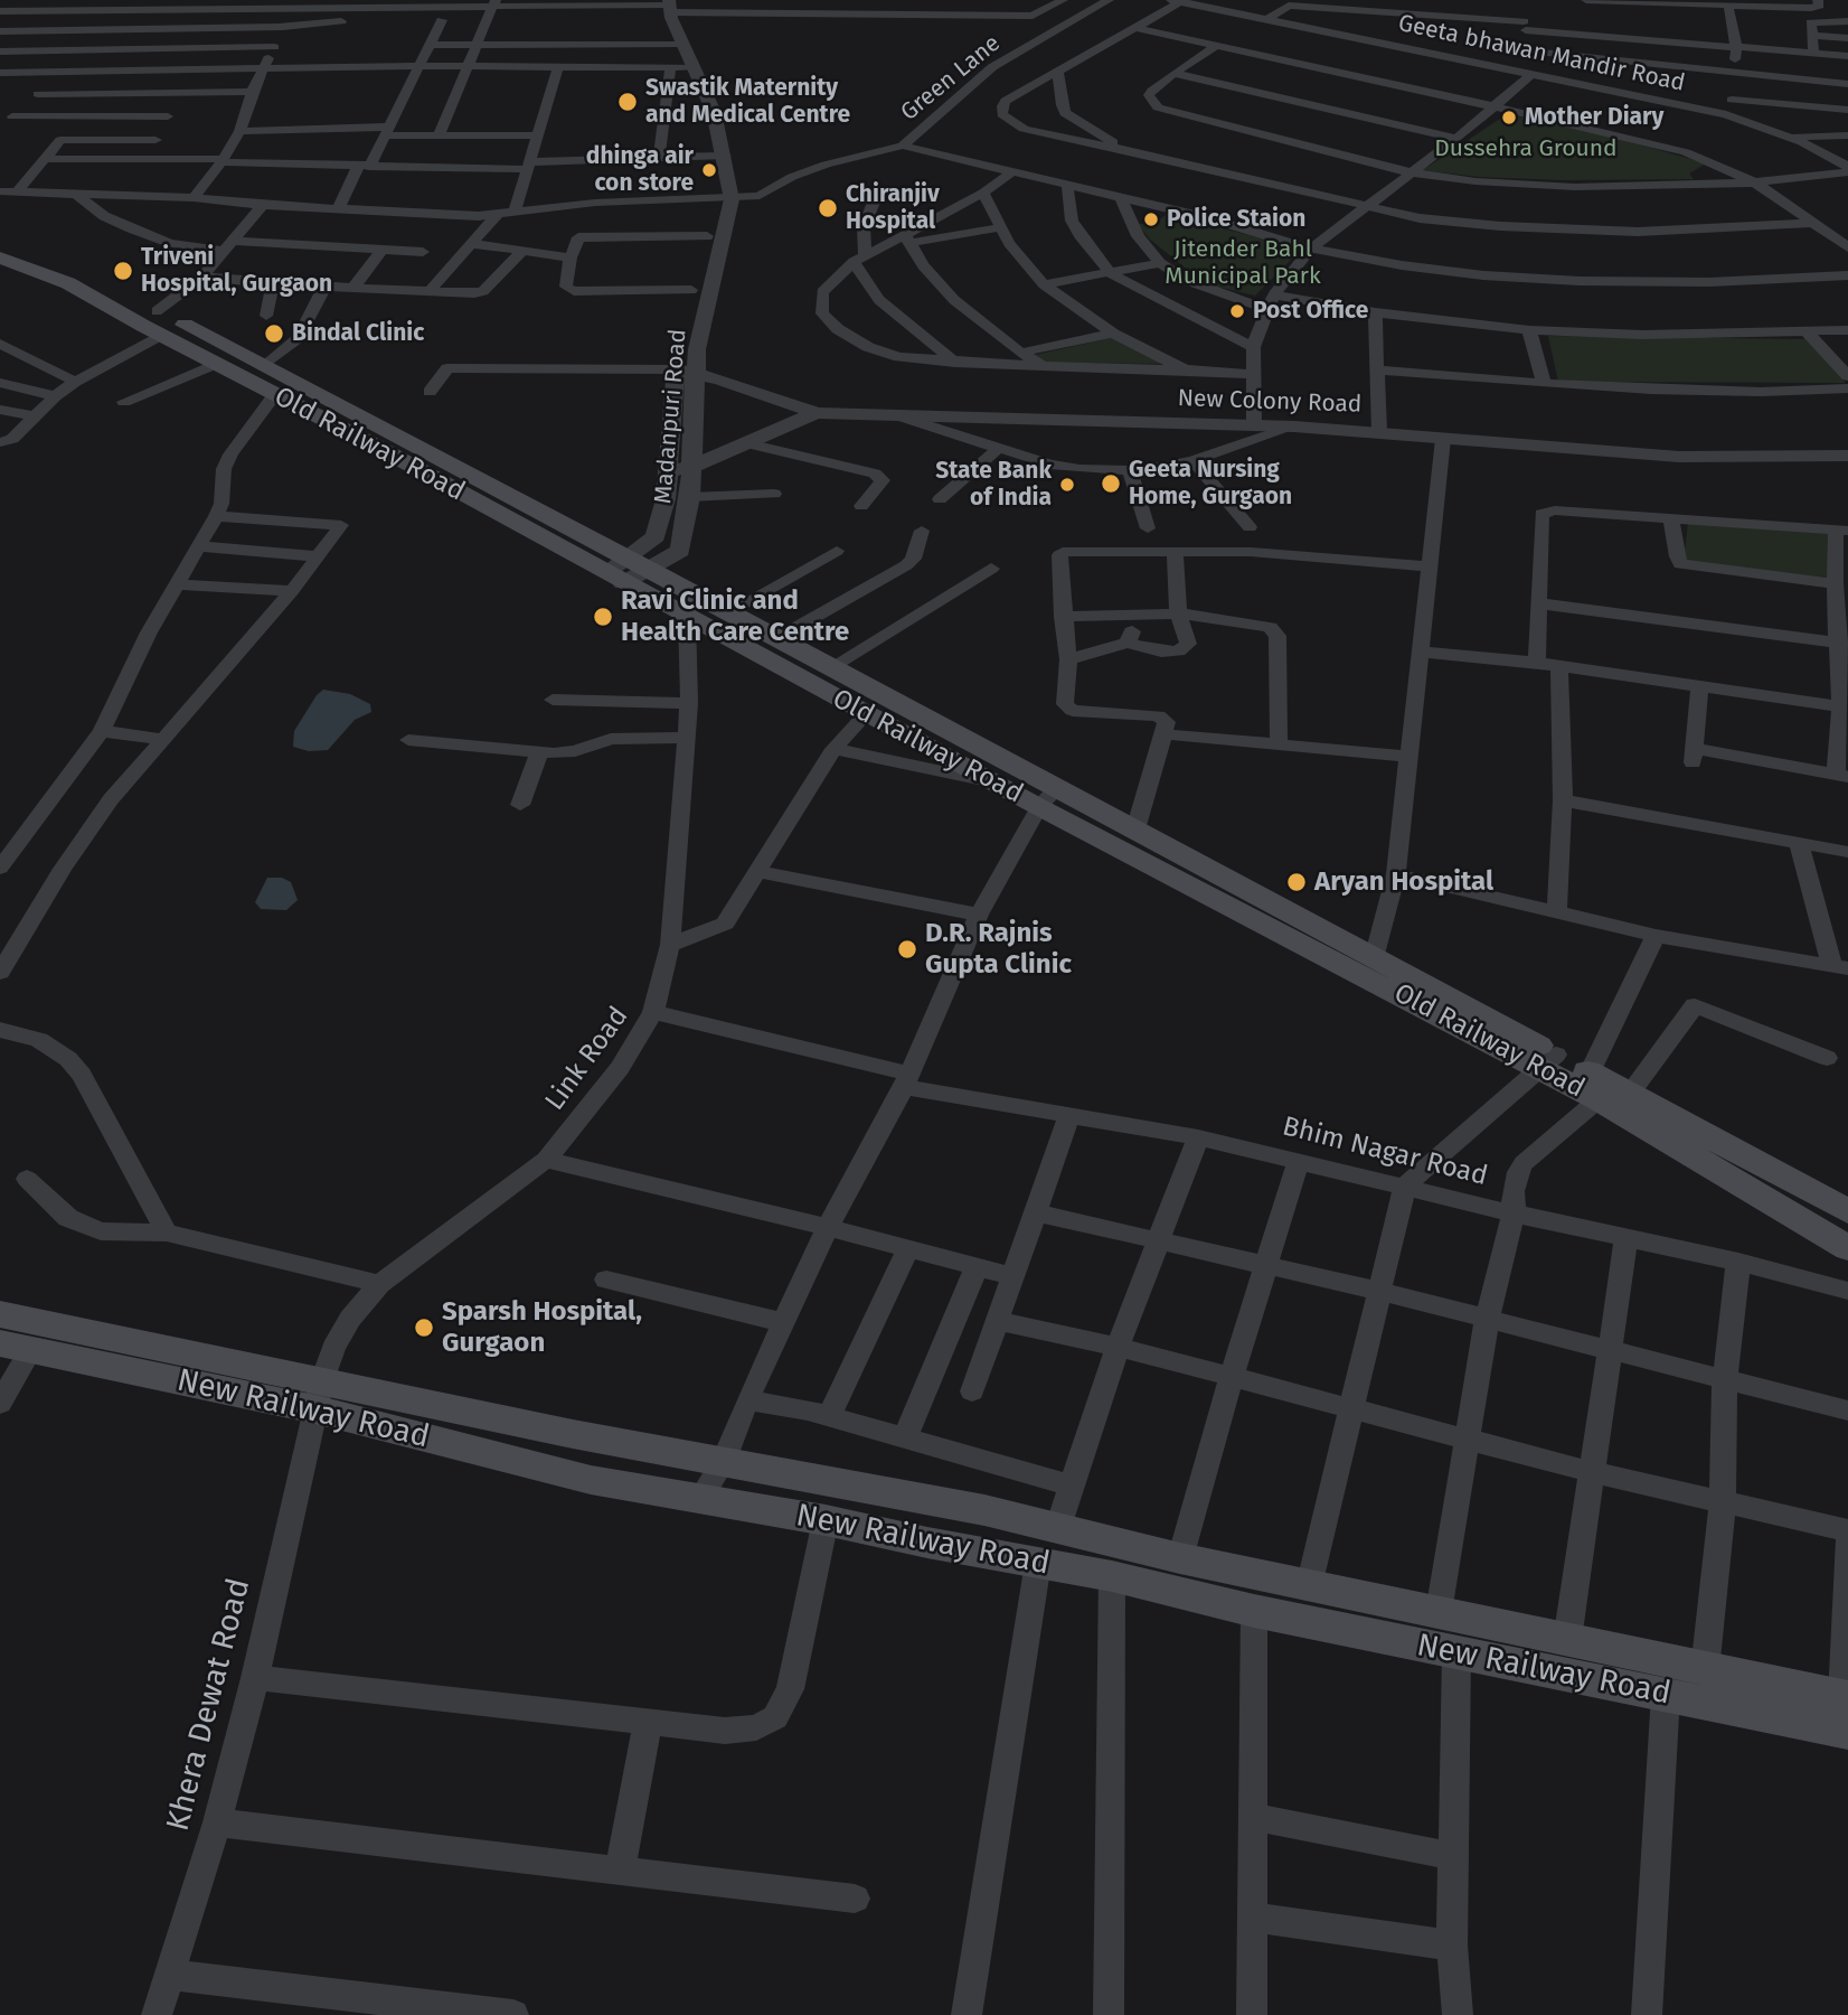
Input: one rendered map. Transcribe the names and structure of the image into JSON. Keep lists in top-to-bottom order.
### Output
{
  "streets": {
    "main road": ["Old Railway Road", "New Railway Road"],
    "street": [
      "Geeta bhawan Mandir Road",
      "Green Lane",
      "New Colony Road",
      "Madanpuri Road",
      "Link Road",
      "Bhim Nagar Road",
      "Khera Dewat Road"
    ]
  },
  "crossings": [
    ["New Colony Road", "Madanpuri Road"],
    ["Madanpuri Road", "Old Railway Road"],
    ["Old Railway Road", "Link Road"],
    ["Link Road", "Bhim Nagar Road"],
    ["Link Road", "New Railway Road"],
    ["Link Road", "Khera Dewat Road"],
    ["New Railway Road", "Khera Dewat Road"]
  ],
  "parks": ["Dussehra Ground", "Jitender Bahl Municipal Park"],
  "places": [
    "Swastik Maternity and Medical Centre",
    "Mother Diary",
    "dhinga air con store",
    "Chiranjiv Hospital",
    "Police Staion",
    "Triveni Hospital, Gurgaon",
    "Post Office",
    "Bindal Clinic",
    "Geeta Nursing Home, Gurgaon",
    "State Bank of India",
    "Ravi Clinic and Health Care Centre",
    "Aryan Hospital",
    "D.R. Rajnis Gupta Clinic",
    "Sparsh Hospital, Gurgaon"
  ]
}
